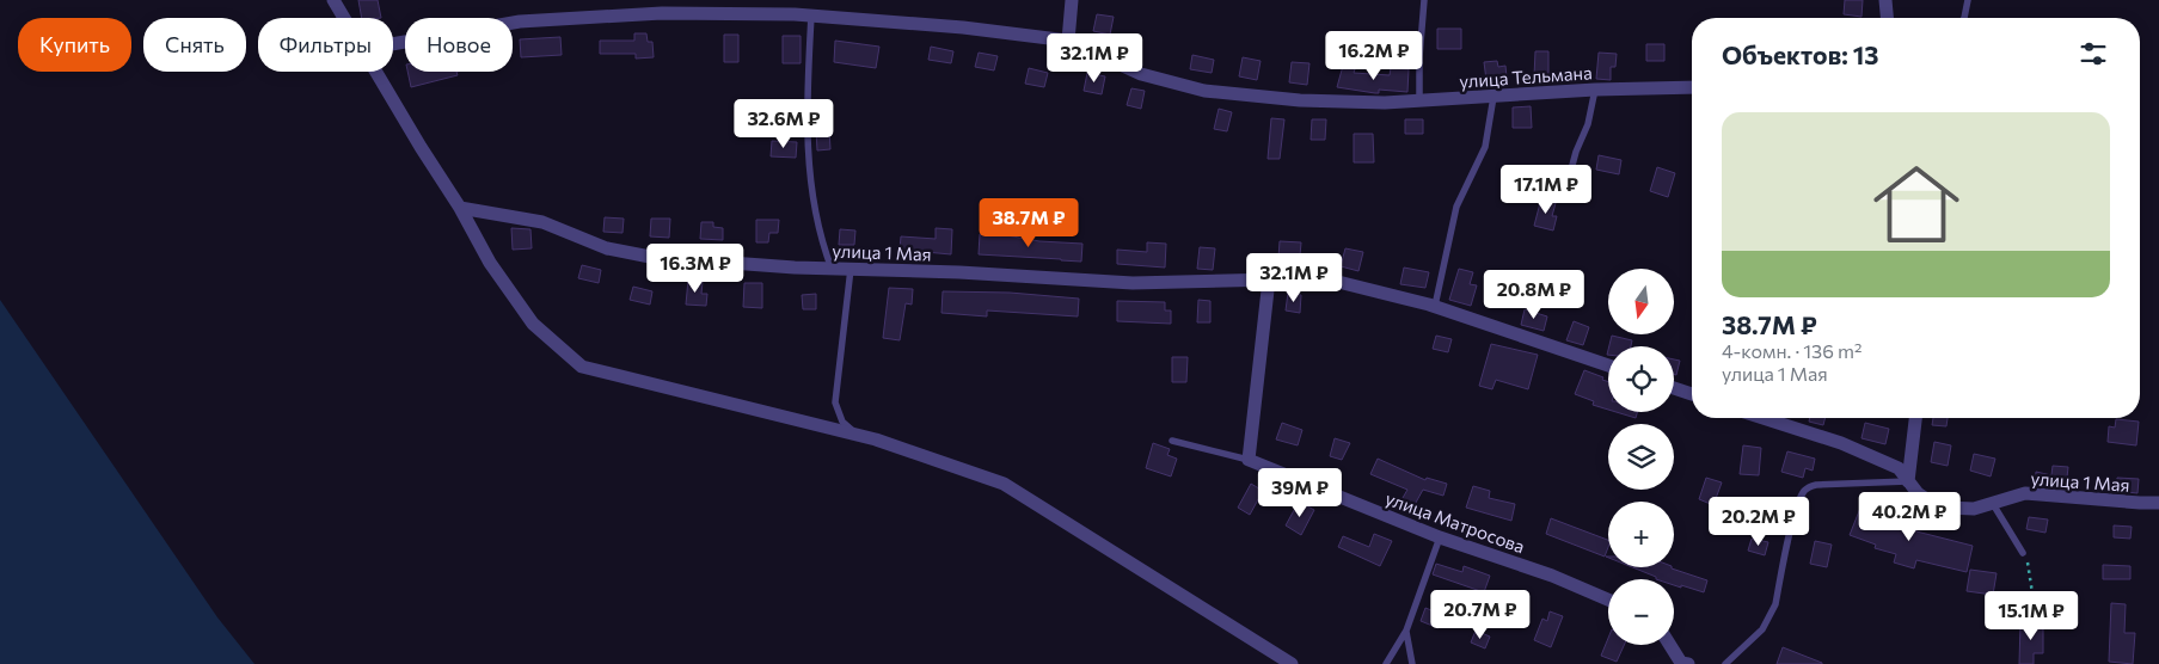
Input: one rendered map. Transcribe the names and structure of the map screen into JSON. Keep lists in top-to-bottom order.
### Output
{
  "streets": {
    "street": ["улица Тельмана", "улица 1 Мая", "улица Матросова"]
  },
  "north": "bottom",
  "page": {
    "chip": [
      "Купить",
      "Снять",
      "Фильтры",
      "Новое"
    ],
    "heading": "Объектов: 13",
    "price": [
      "16.2M ₽",
      "32.1M ₽",
      "32.6M ₽",
      "17.1M ₽",
      "38.7M ₽",
      "16.3M ₽",
      "32.1M ₽",
      "20.8M ₽",
      "39M ₽",
      "40.2M ₽",
      "20.2M ₽",
      "20.7M ₽",
      "15.1M ₽"
    ],
    "list": [
      {
        "name": "38.7M ₽",
        "note": "4-комн. · 136 m² · улица 1 Мая"
      }
    ],
    "map_buttons": ["+", "−"]
  }
}
